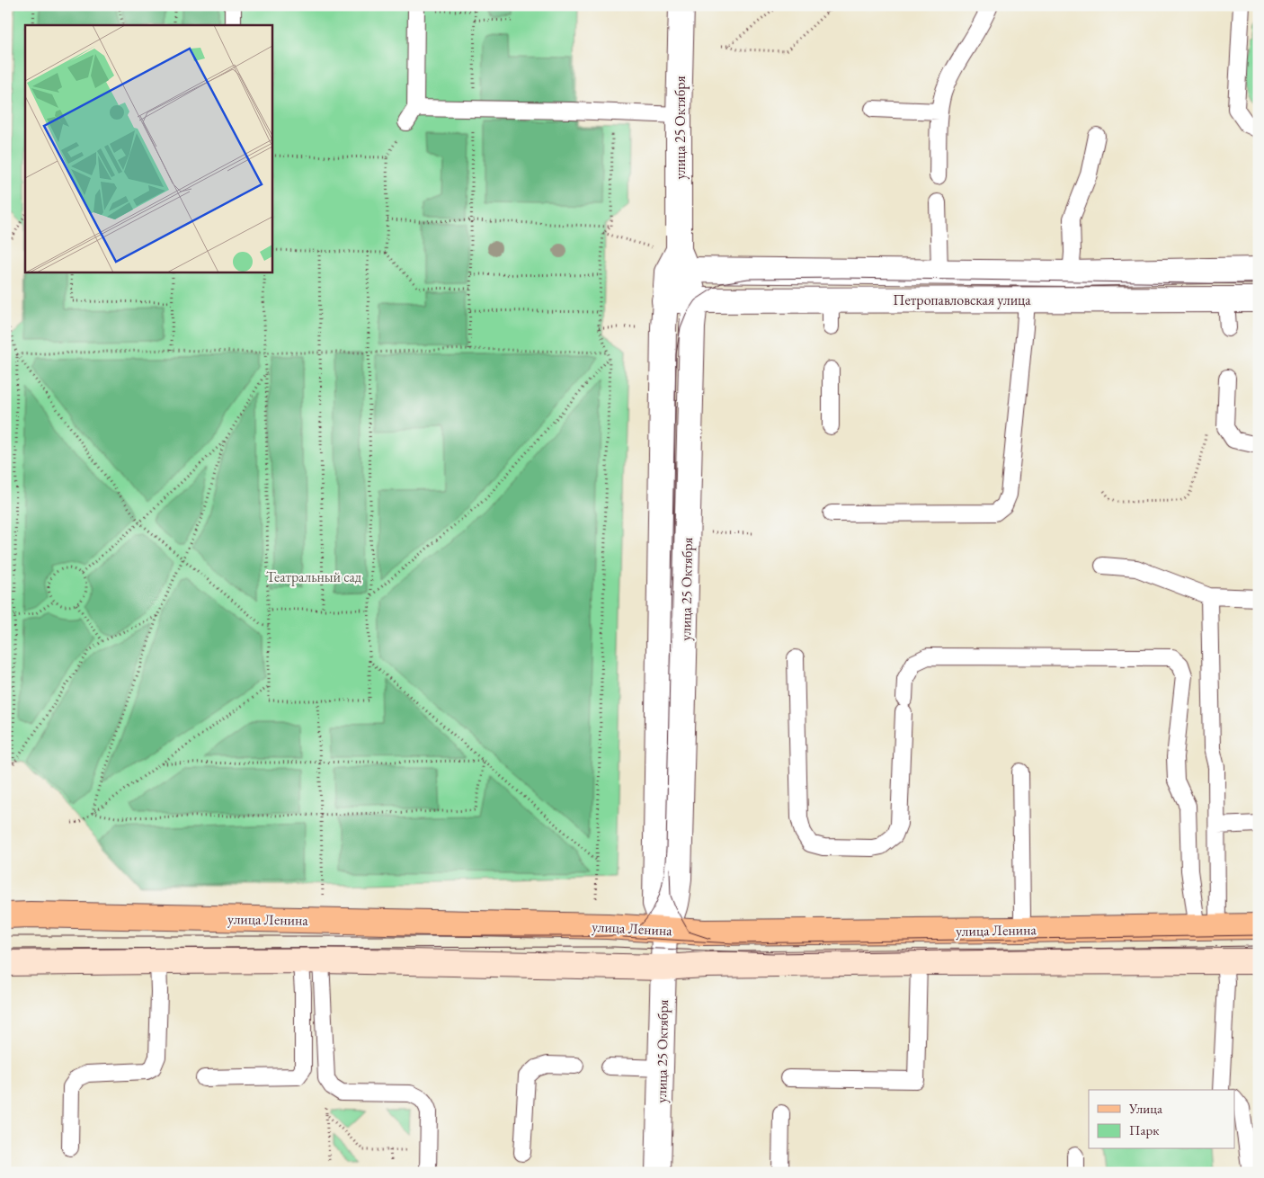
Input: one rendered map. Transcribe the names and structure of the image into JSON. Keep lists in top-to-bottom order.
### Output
{
  "streets": {
    "main road": ["улица Ленина"],
    "street": ["улица 25 Октября", "Петропавловская улица"]
  },
  "crossings": [
    ["улица 25 Октября", "Петропавловская улица"],
    ["улица 25 Октября", "улица Ленина"]
  ],
  "parks": ["Театральный сад"],
  "legend": ["Улица", "Парк"]
}
